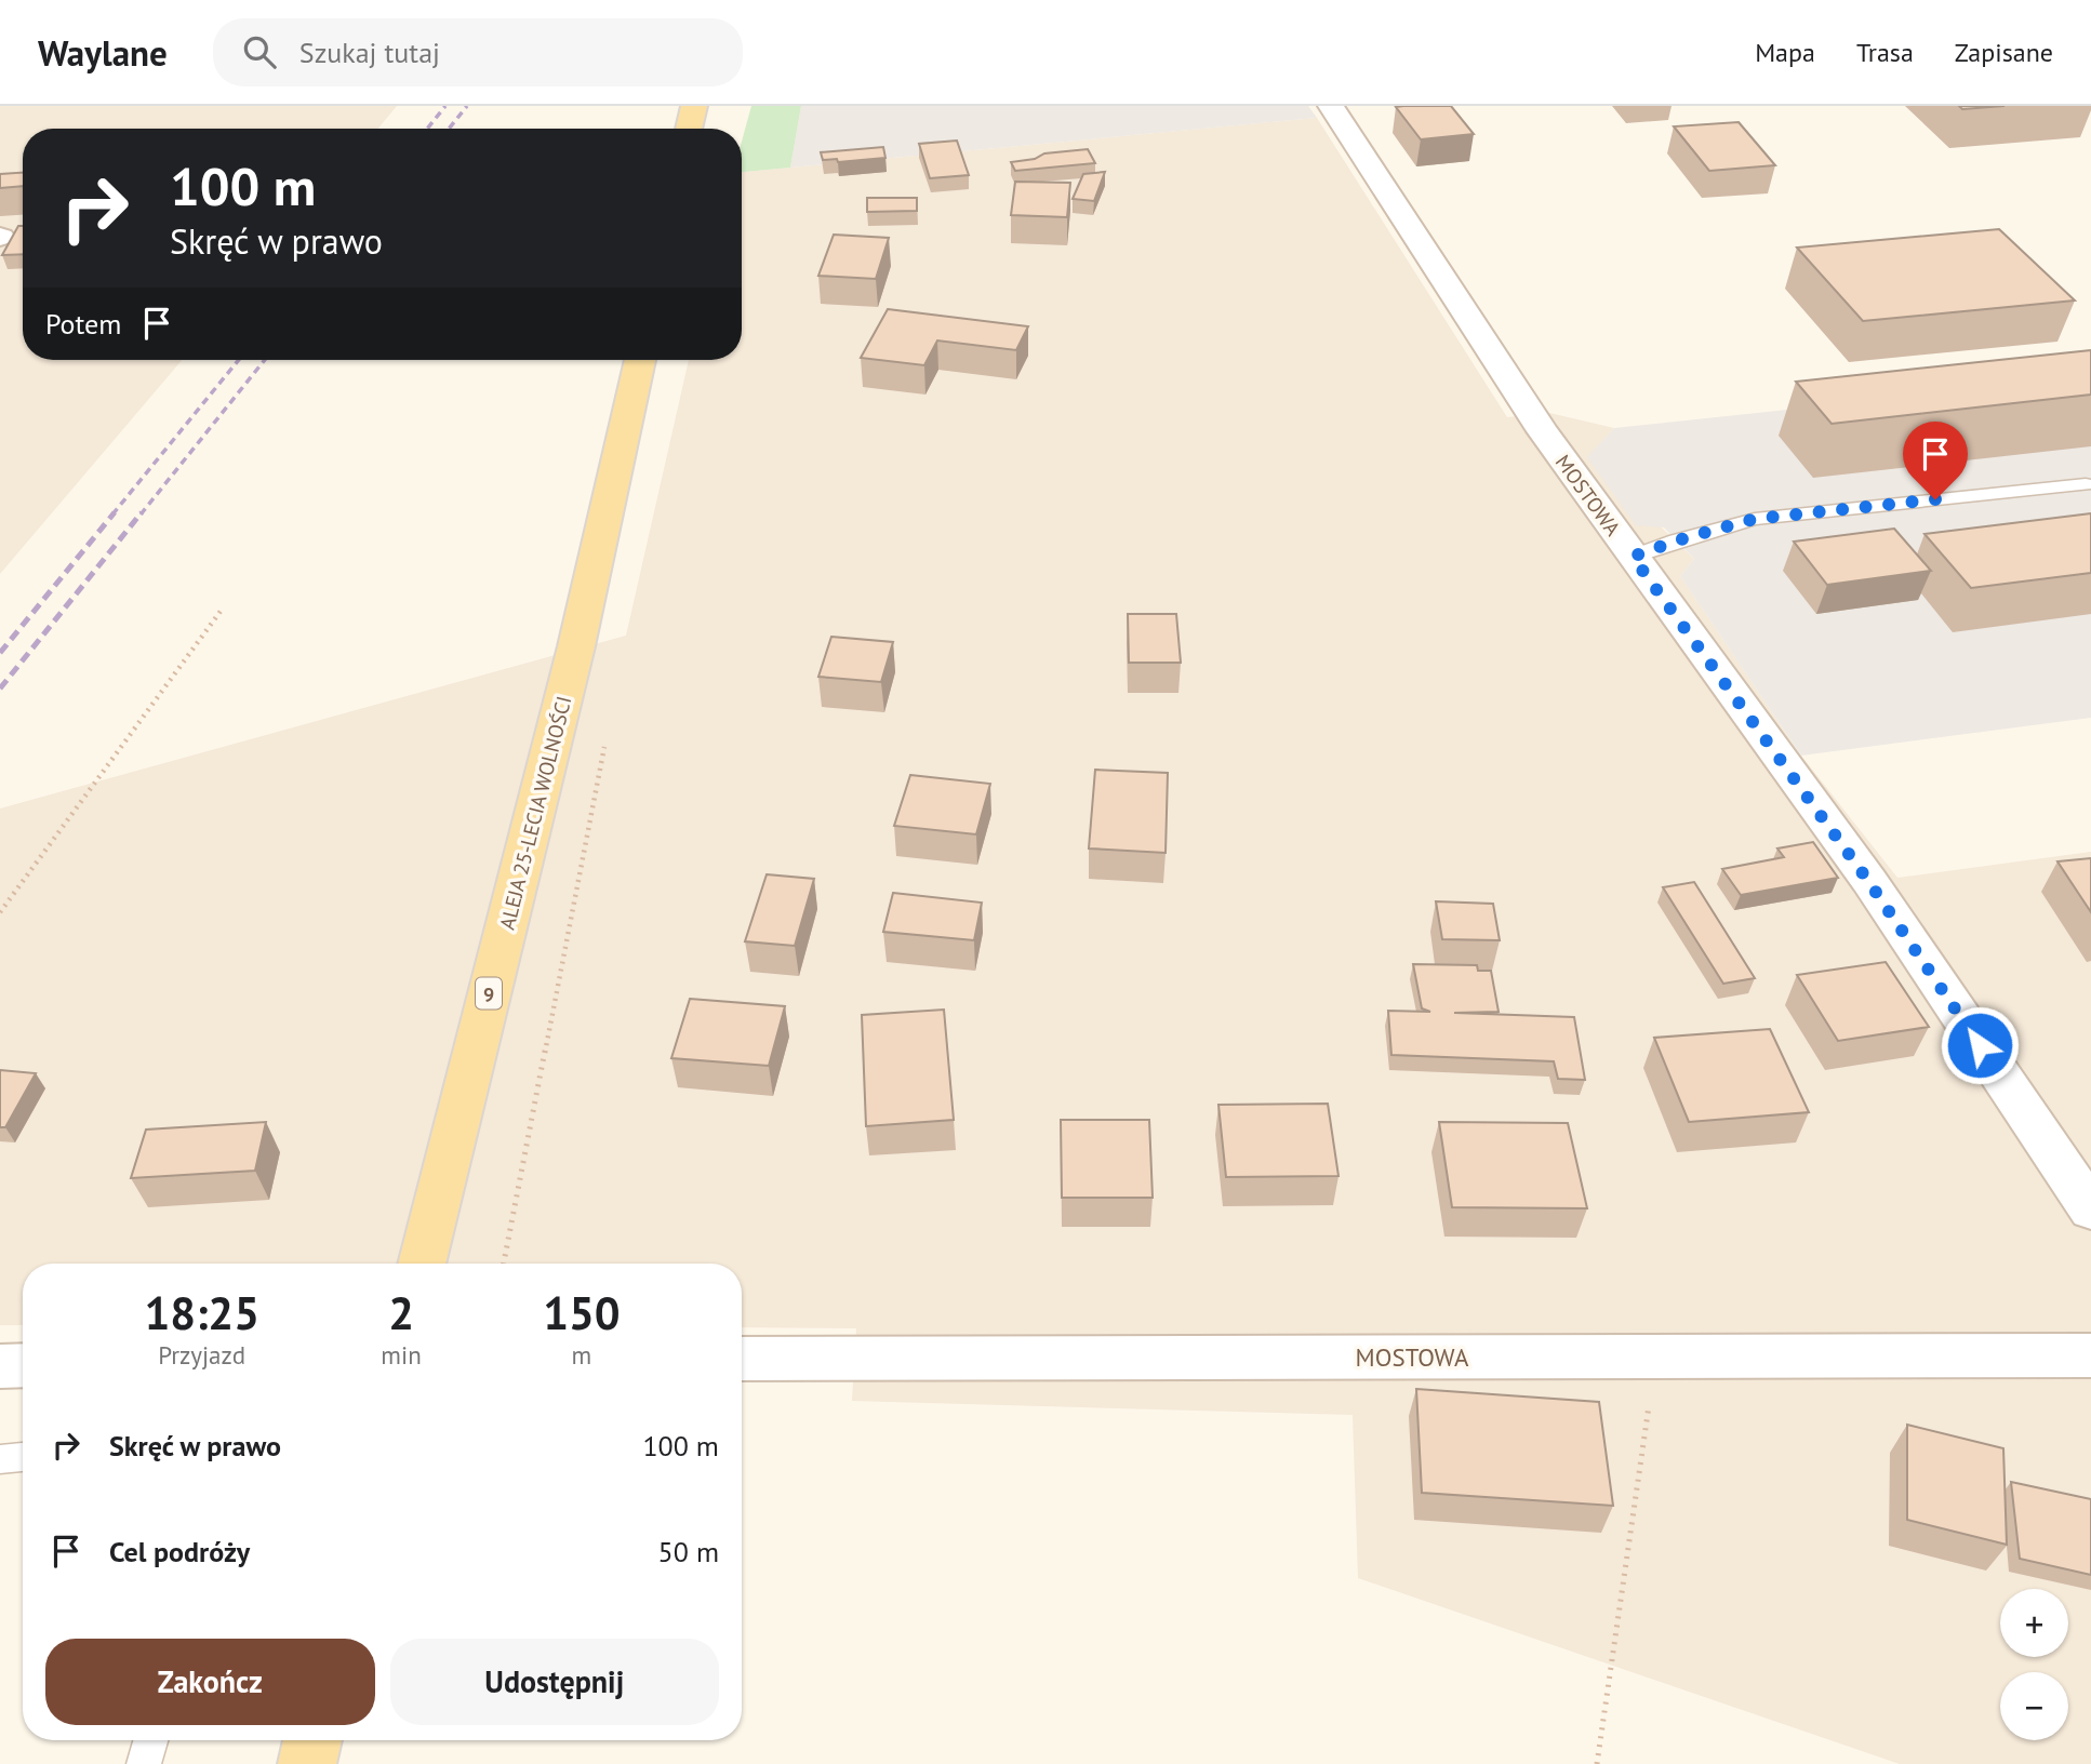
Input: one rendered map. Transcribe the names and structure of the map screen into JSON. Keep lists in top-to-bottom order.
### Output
{
  "streets": {
    "main road": ["ALEJA 25-LECIA WOLNOŚCI", "9"],
    "street": ["MOSTOWA"]
  },
  "page": {
    "header": "Waylane",
    "search": "Szukaj tutaj",
    "nav": ["Mapa", "Trasa", "Zapisane"],
    "turn": ["100 m", "Skręć w prawo"],
    "then": "Potem",
    "eta": [
      "18:25",
      "Przyjazd",
      "2",
      "min",
      "150",
      "m"
    ],
    "list": [
      {
        "name": "Skręć w prawo",
        "value": "100 m"
      },
      {
        "name": "Cel podróży",
        "value": "50 m"
      }
    ],
    "map_buttons": ["+", "−"],
    "buttons": ["Zakończ", "Udostępnij"]
  }
}
